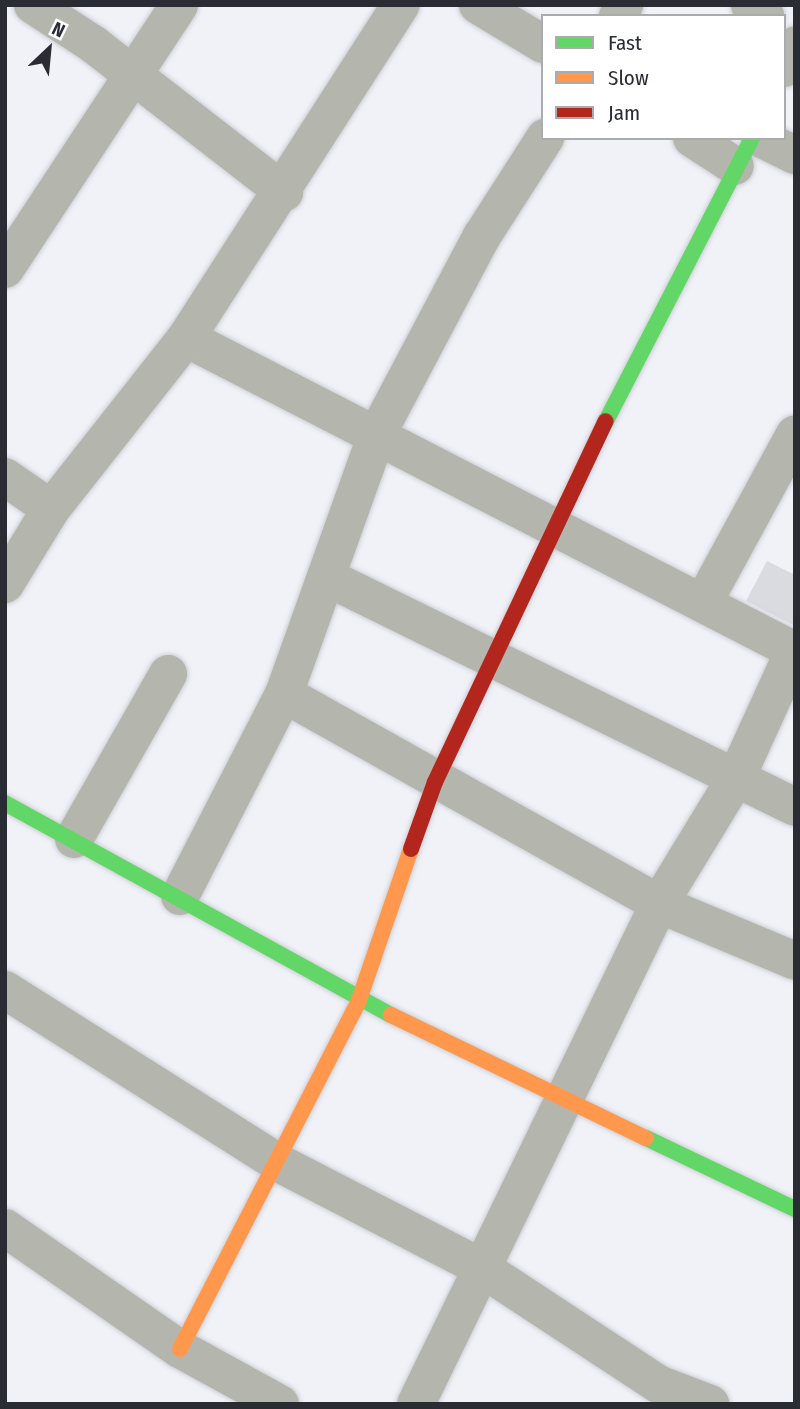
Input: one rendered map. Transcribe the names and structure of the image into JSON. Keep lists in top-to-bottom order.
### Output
{
  "legend": ["Fast", "Slow", "Jam"],
  "north": "top right"
}
